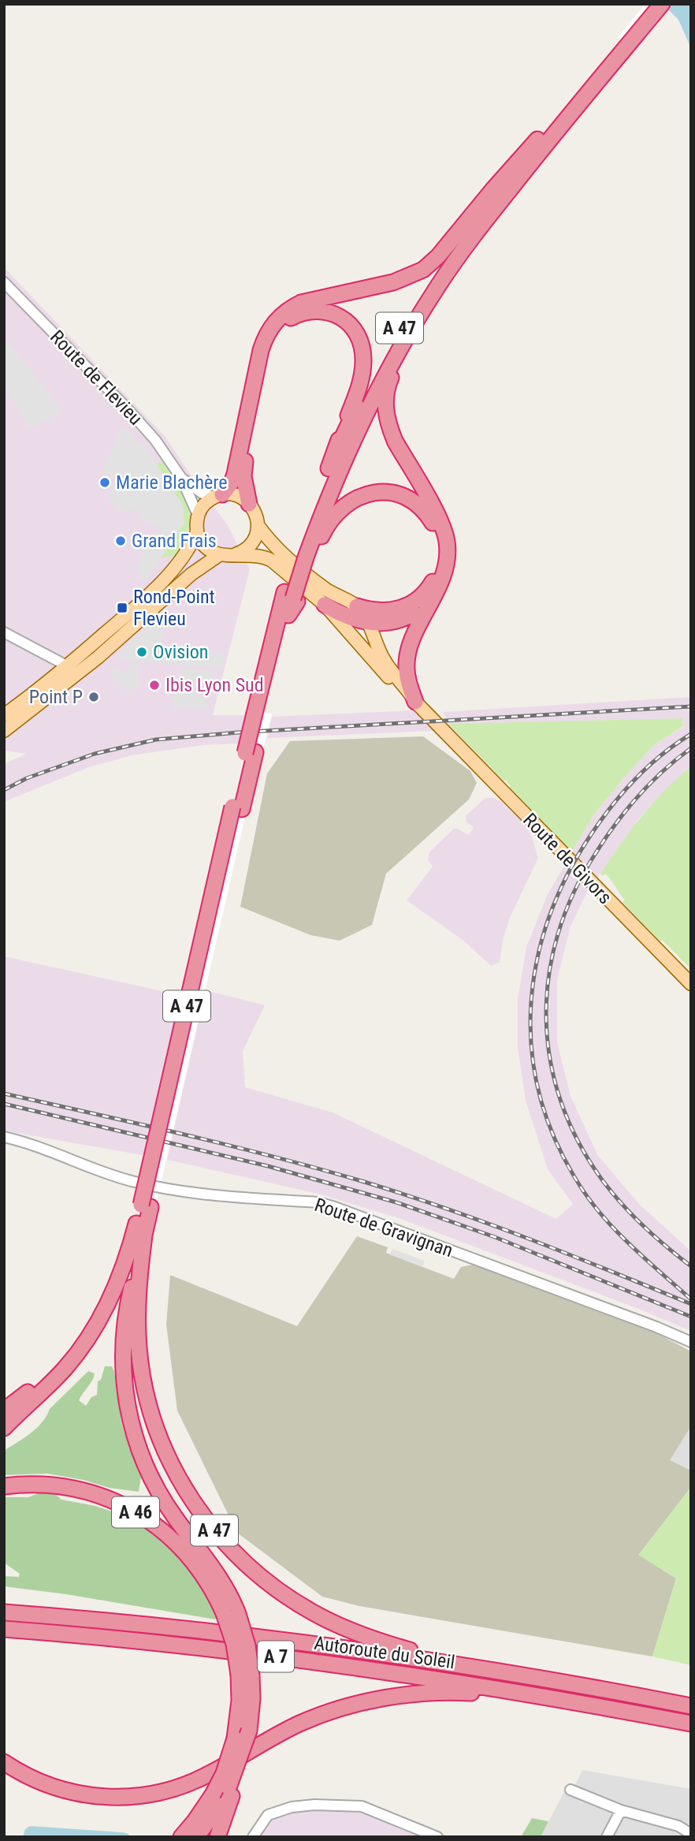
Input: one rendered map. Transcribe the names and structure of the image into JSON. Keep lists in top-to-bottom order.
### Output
{
  "streets": {
    "highway": [
      "A 47",
      "A 46",
      "Autoroute du Soleil",
      "A 7"
    ],
    "main road": ["Route de Givors"],
    "street": ["Route de Flevieu", "Route de Gravignan"]
  },
  "crossings": [
    ["A 47", "A 46"],
    ["A 47", "Autoroute du Soleil"]
  ],
  "places": {
    "other": [
      "Marie Blachère",
      "Grand Frais",
      "Ovision",
      "Ibis Lyon Sud",
      "Point P"
    ],
    "transit": ["Rond-Point Flevieu"]
  }
}
